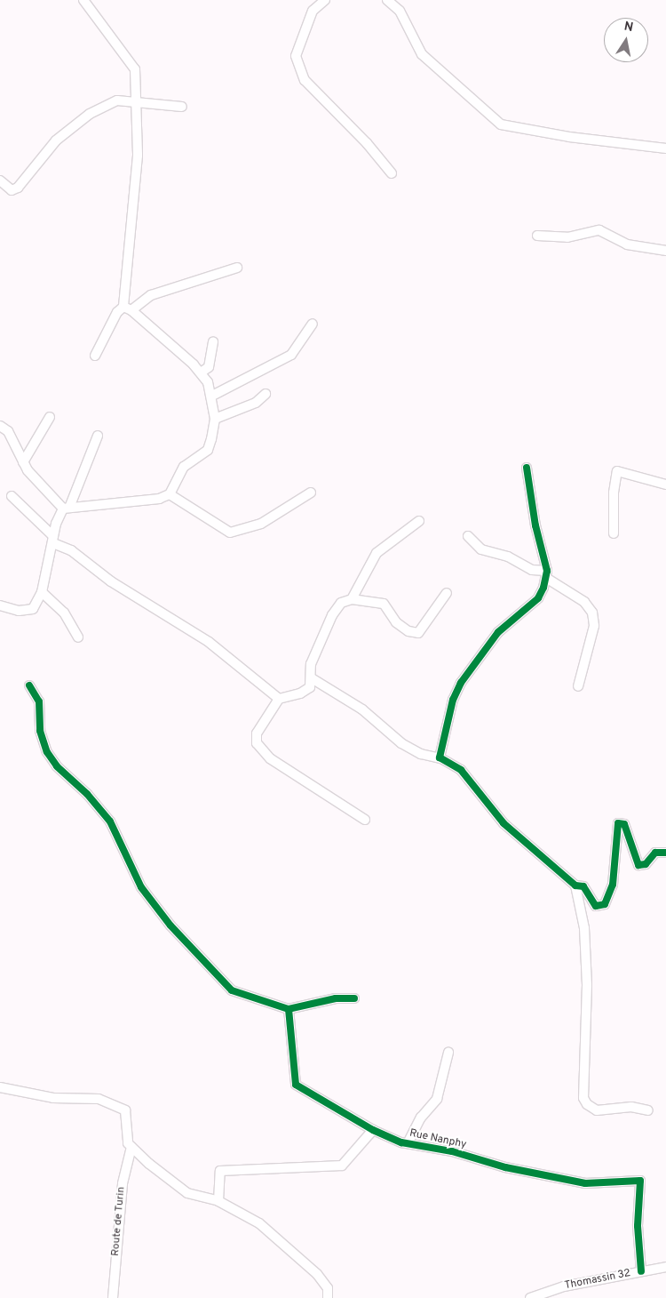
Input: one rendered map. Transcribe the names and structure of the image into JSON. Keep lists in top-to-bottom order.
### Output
{
  "streets": {
    "street": ["Rue Nanphy", "Route de Turin", "Thomassin 32"]
  },
  "crossings": [
    ["Rue Nanphy", "Thomassin 32"]
  ],
  "north": "top"
}
